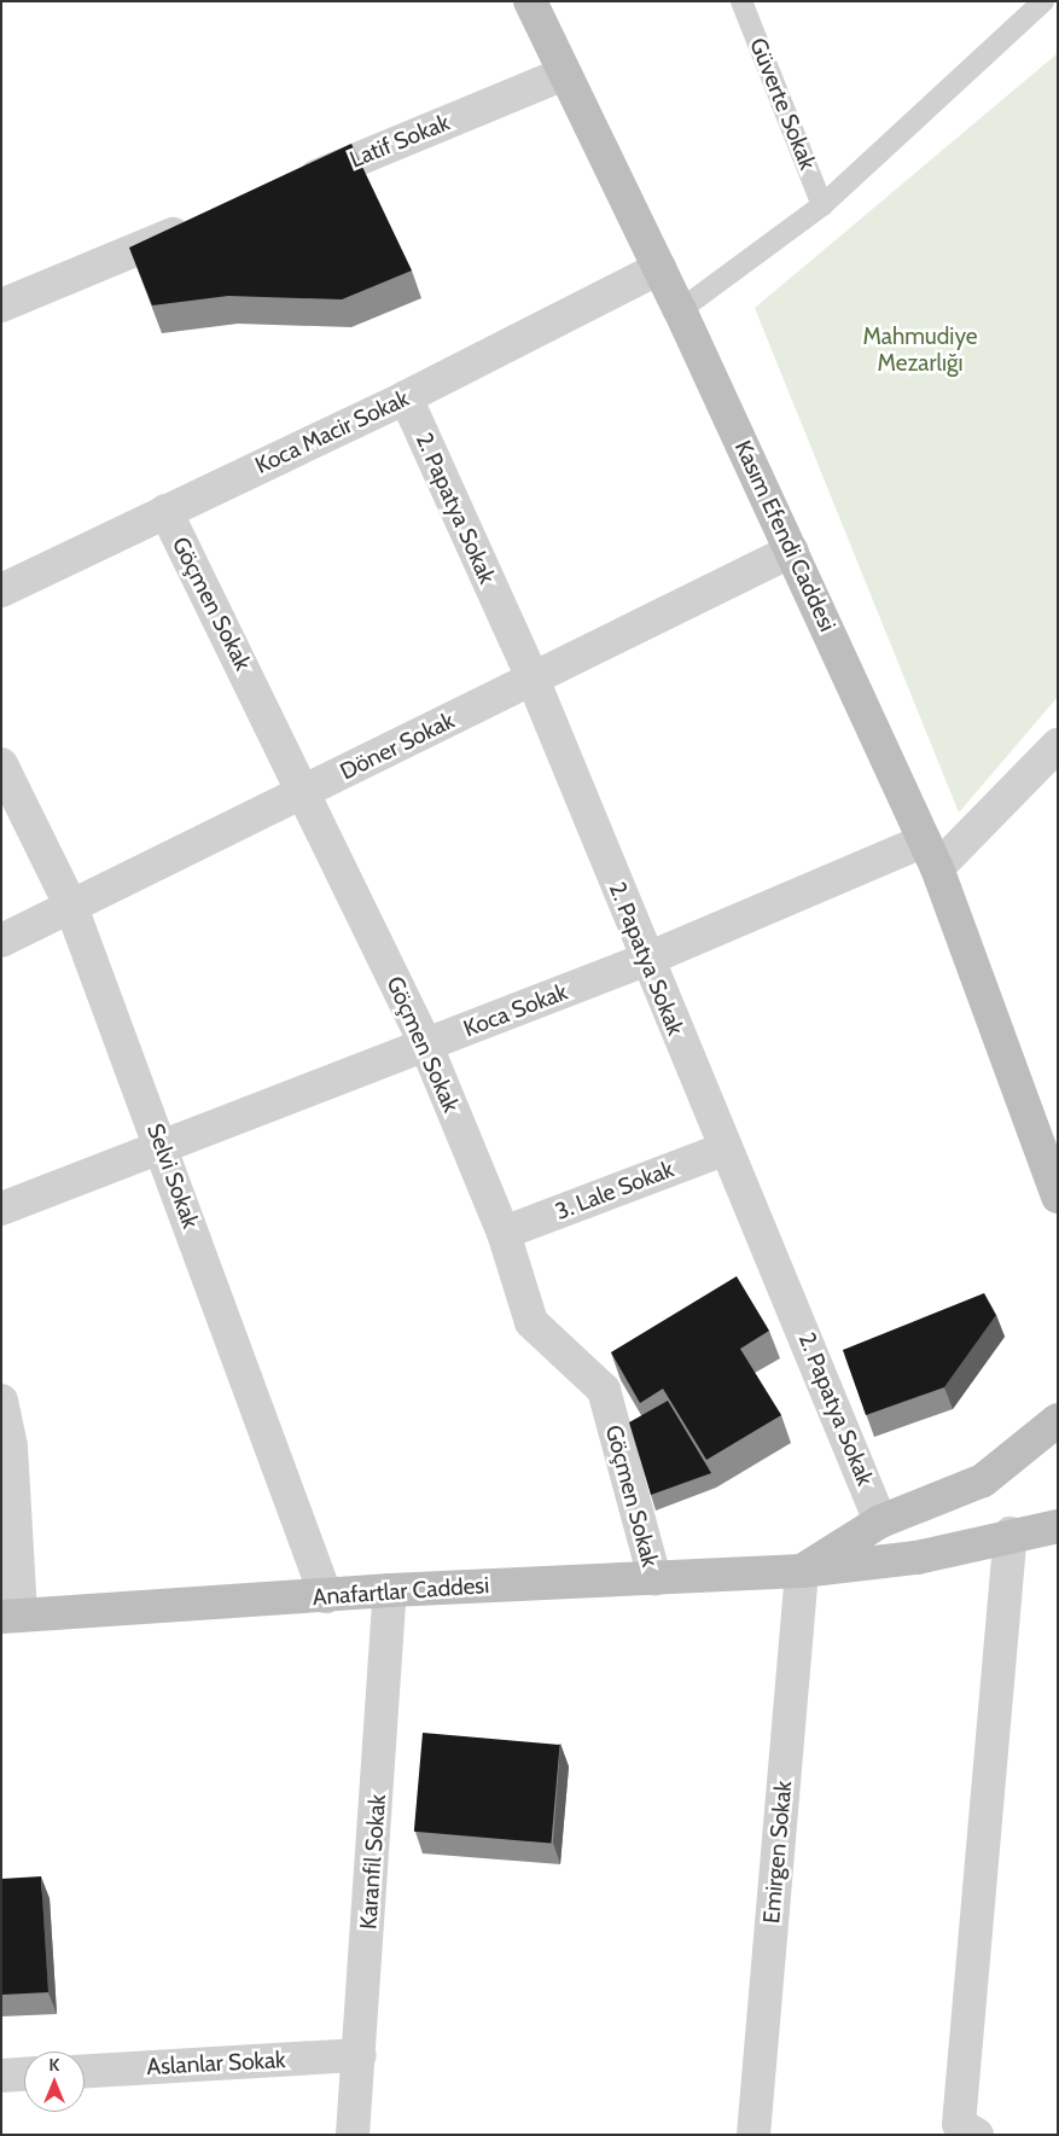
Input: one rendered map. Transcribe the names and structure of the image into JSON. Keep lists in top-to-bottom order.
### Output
{
  "streets": {
    "street": [
      "Latif Sokak",
      "Koca Macir Sokak",
      "2. Papatya Sokak",
      "Kasım Efendi Caddesi",
      "Göçmen Sokak",
      "Döner Sokak",
      "Koca Sokak",
      "Selvi Sokak",
      "3. Lale Sokak",
      "Anafartlar Caddesi",
      "Emirgen Sokak",
      "Karanfil Sokak",
      "Aslanlar Sokak"
    ],
    "lane": ["Güverte Sokak"]
  },
  "crossings": [
    ["Latif Sokak", "Kasım Efendi Caddesi"],
    ["Koca Macir Sokak", "2. Papatya Sokak"],
    ["Koca Macir Sokak", "Kasım Efendi Caddesi"],
    ["Koca Macir Sokak", "Göçmen Sokak"],
    ["2. Papatya Sokak", "Döner Sokak"],
    ["2. Papatya Sokak", "Koca Sokak"],
    ["2. Papatya Sokak", "3. Lale Sokak"],
    ["Kasım Efendi Caddesi", "Döner Sokak"],
    ["Kasım Efendi Caddesi", "Koca Sokak"],
    ["Göçmen Sokak", "Döner Sokak"],
    ["Göçmen Sokak", "Koca Sokak"],
    ["Göçmen Sokak", "3. Lale Sokak"],
    ["Göçmen Sokak", "Anafartlar Caddesi"],
    ["Döner Sokak", "Selvi Sokak"],
    ["Koca Sokak", "Selvi Sokak"],
    ["Selvi Sokak", "Anafartlar Caddesi"],
    ["Anafartlar Caddesi", "Emirgen Sokak"],
    ["Anafartlar Caddesi", "Karanfil Sokak"],
    ["Karanfil Sokak", "Aslanlar Sokak"]
  ],
  "parks": ["Mahmudiye Mezarlığı"],
  "north": "top"
}
